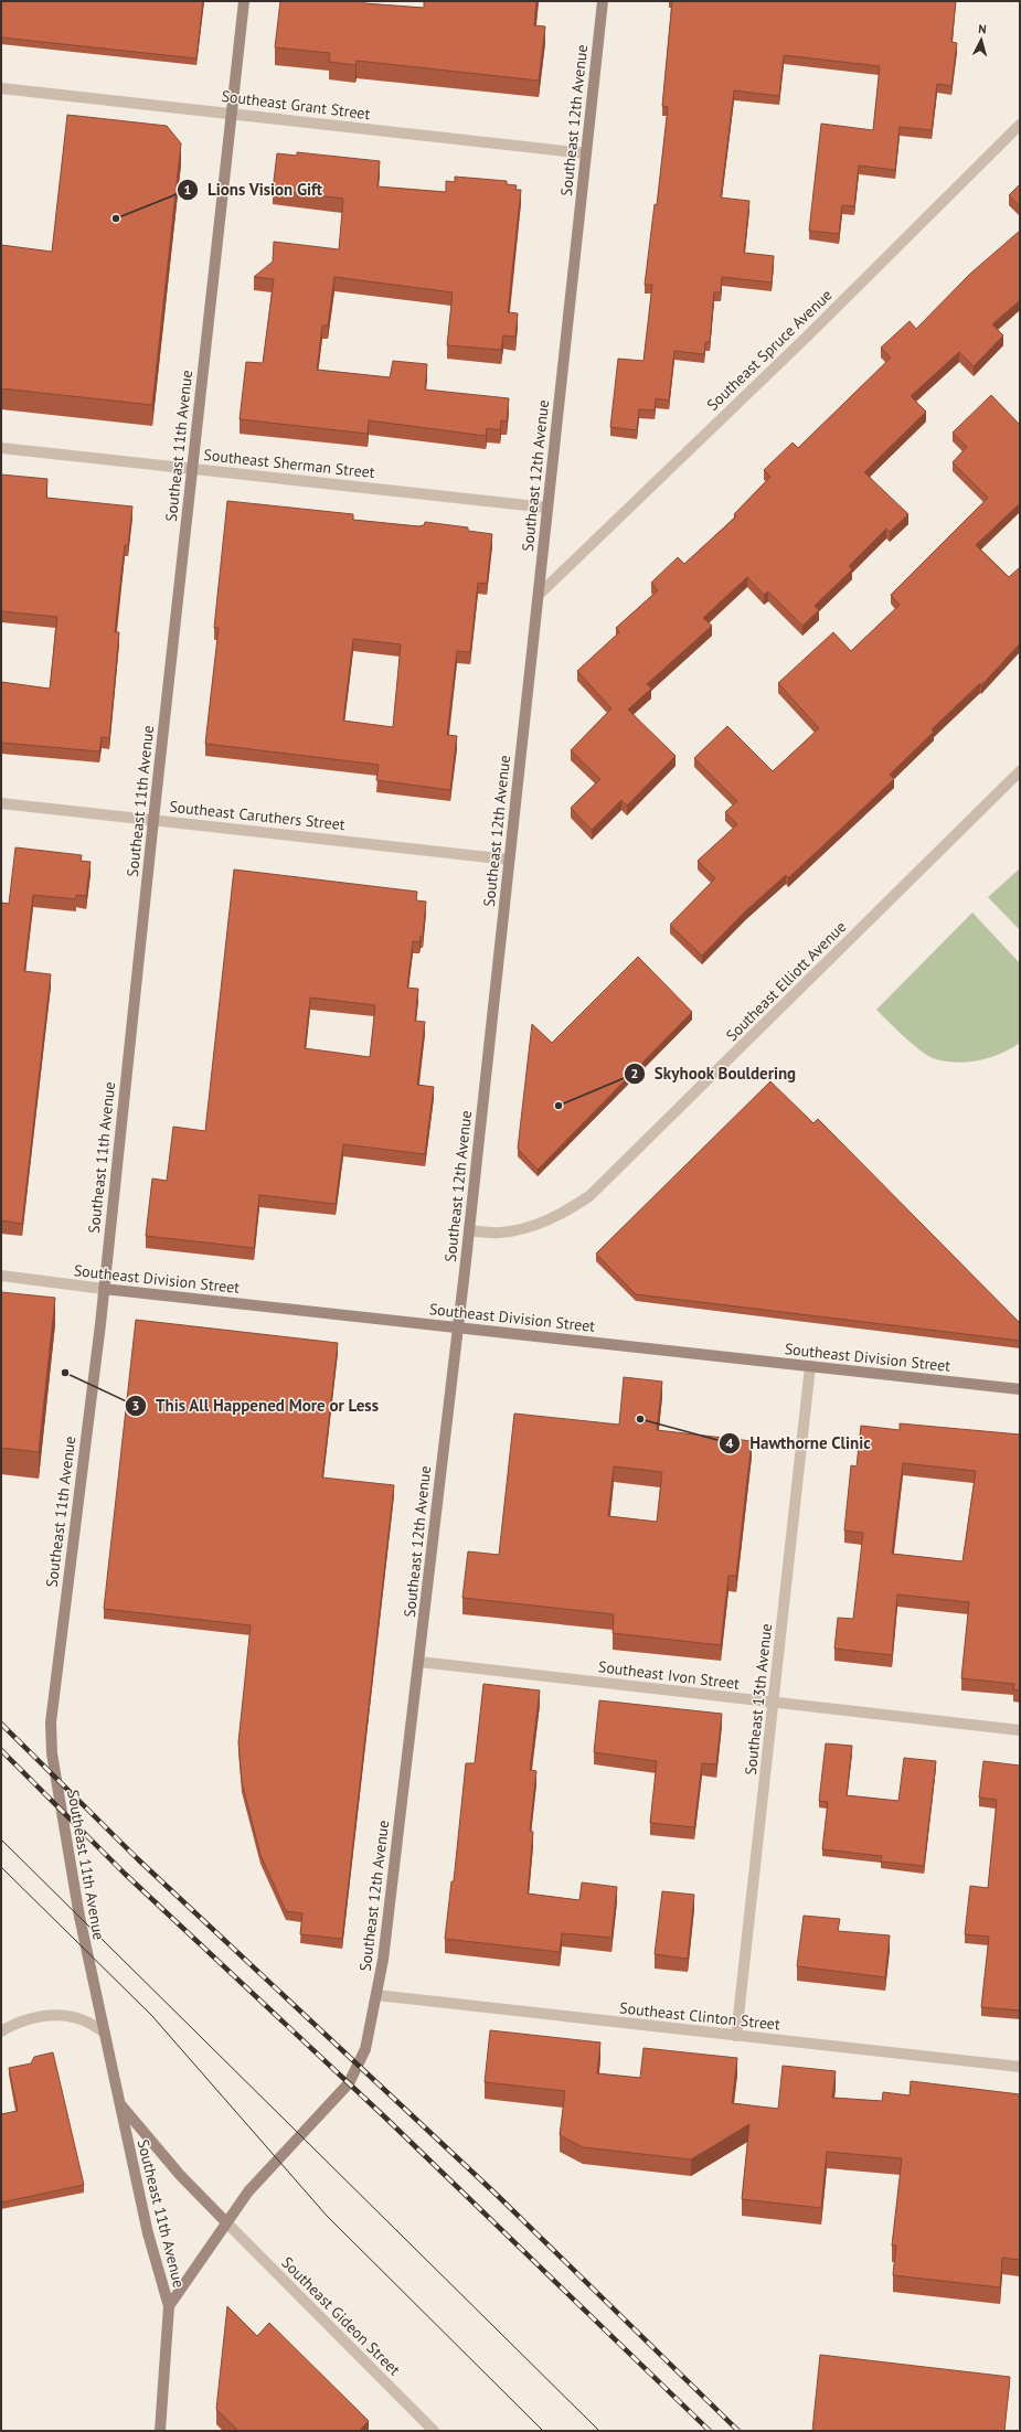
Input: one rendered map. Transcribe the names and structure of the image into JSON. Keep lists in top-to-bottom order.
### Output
{
  "streets": {
    "main road": ["Southeast 12th Avenue", "Southeast 11th Avenue", "Southeast Division Street"],
    "street": [
      "Southeast Grant Street",
      "Southeast Spruce Avenue",
      "Southeast Sherman Street",
      "Southeast Caruthers Street",
      "Southeast Elliott Avenue",
      "Southeast Ivon Street",
      "Southeast 13th Avenue",
      "Southeast Clinton Street",
      "Southeast Gideon Street"
    ]
  },
  "crossings": [
    ["Southeast Grant Street", "Southeast 12th Avenue"],
    ["Southeast Grant Street", "Southeast 11th Avenue"],
    ["Southeast 12th Avenue", "Southeast Spruce Avenue"],
    ["Southeast 12th Avenue", "Southeast 11th Avenue"],
    ["Southeast 12th Avenue", "Southeast Sherman Street"],
    ["Southeast 12th Avenue", "Southeast Caruthers Street"],
    ["Southeast 12th Avenue", "Southeast Elliott Avenue"],
    ["Southeast 12th Avenue", "Southeast Division Street"],
    ["Southeast 12th Avenue", "Southeast Ivon Street"],
    ["Southeast 12th Avenue", "Southeast Clinton Street"],
    ["Southeast 12th Avenue", "Southeast Gideon Street"],
    ["Southeast 11th Avenue", "Southeast Sherman Street"],
    ["Southeast 11th Avenue", "Southeast Caruthers Street"],
    ["Southeast 11th Avenue", "Southeast Division Street"],
    ["Southeast Division Street", "Southeast 13th Avenue"],
    ["Southeast Ivon Street", "Southeast 13th Avenue"],
    ["Southeast 13th Avenue", "Southeast Clinton Street"]
  ],
  "places": [
    "Lions Vision Gift",
    "Skyhook Bouldering",
    "This All Happened More or Less",
    "Hawthorne Clinic"
  ],
  "north": "top"
}
